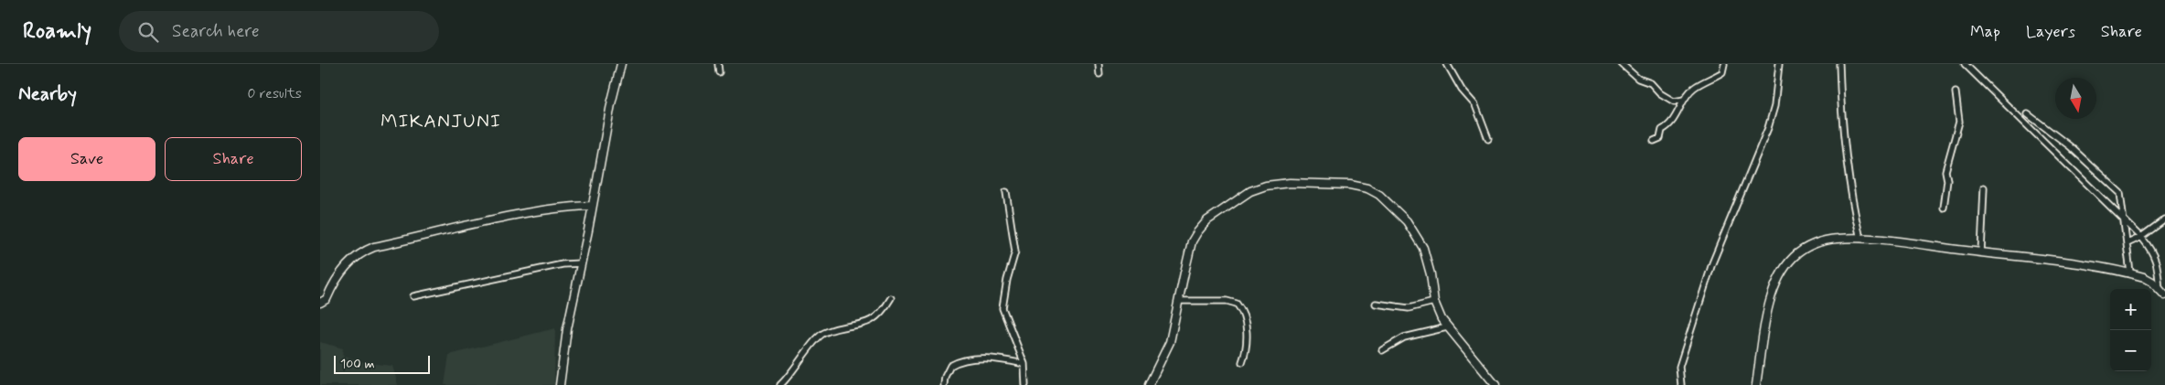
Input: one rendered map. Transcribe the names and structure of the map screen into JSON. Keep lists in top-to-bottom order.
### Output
{
  "districts": ["MIKANJUNI"],
  "scale_bar": "100 m",
  "north": "bottom",
  "page": {
    "header": "Roamly",
    "search": "Search here",
    "nav": ["Map", "Layers", "Share"],
    "heading": ["Nearby", "0 results"],
    "buttons": ["Save", "Share"],
    "map_buttons": ["+", "−"],
    "scale": "100 m"
  }
}
